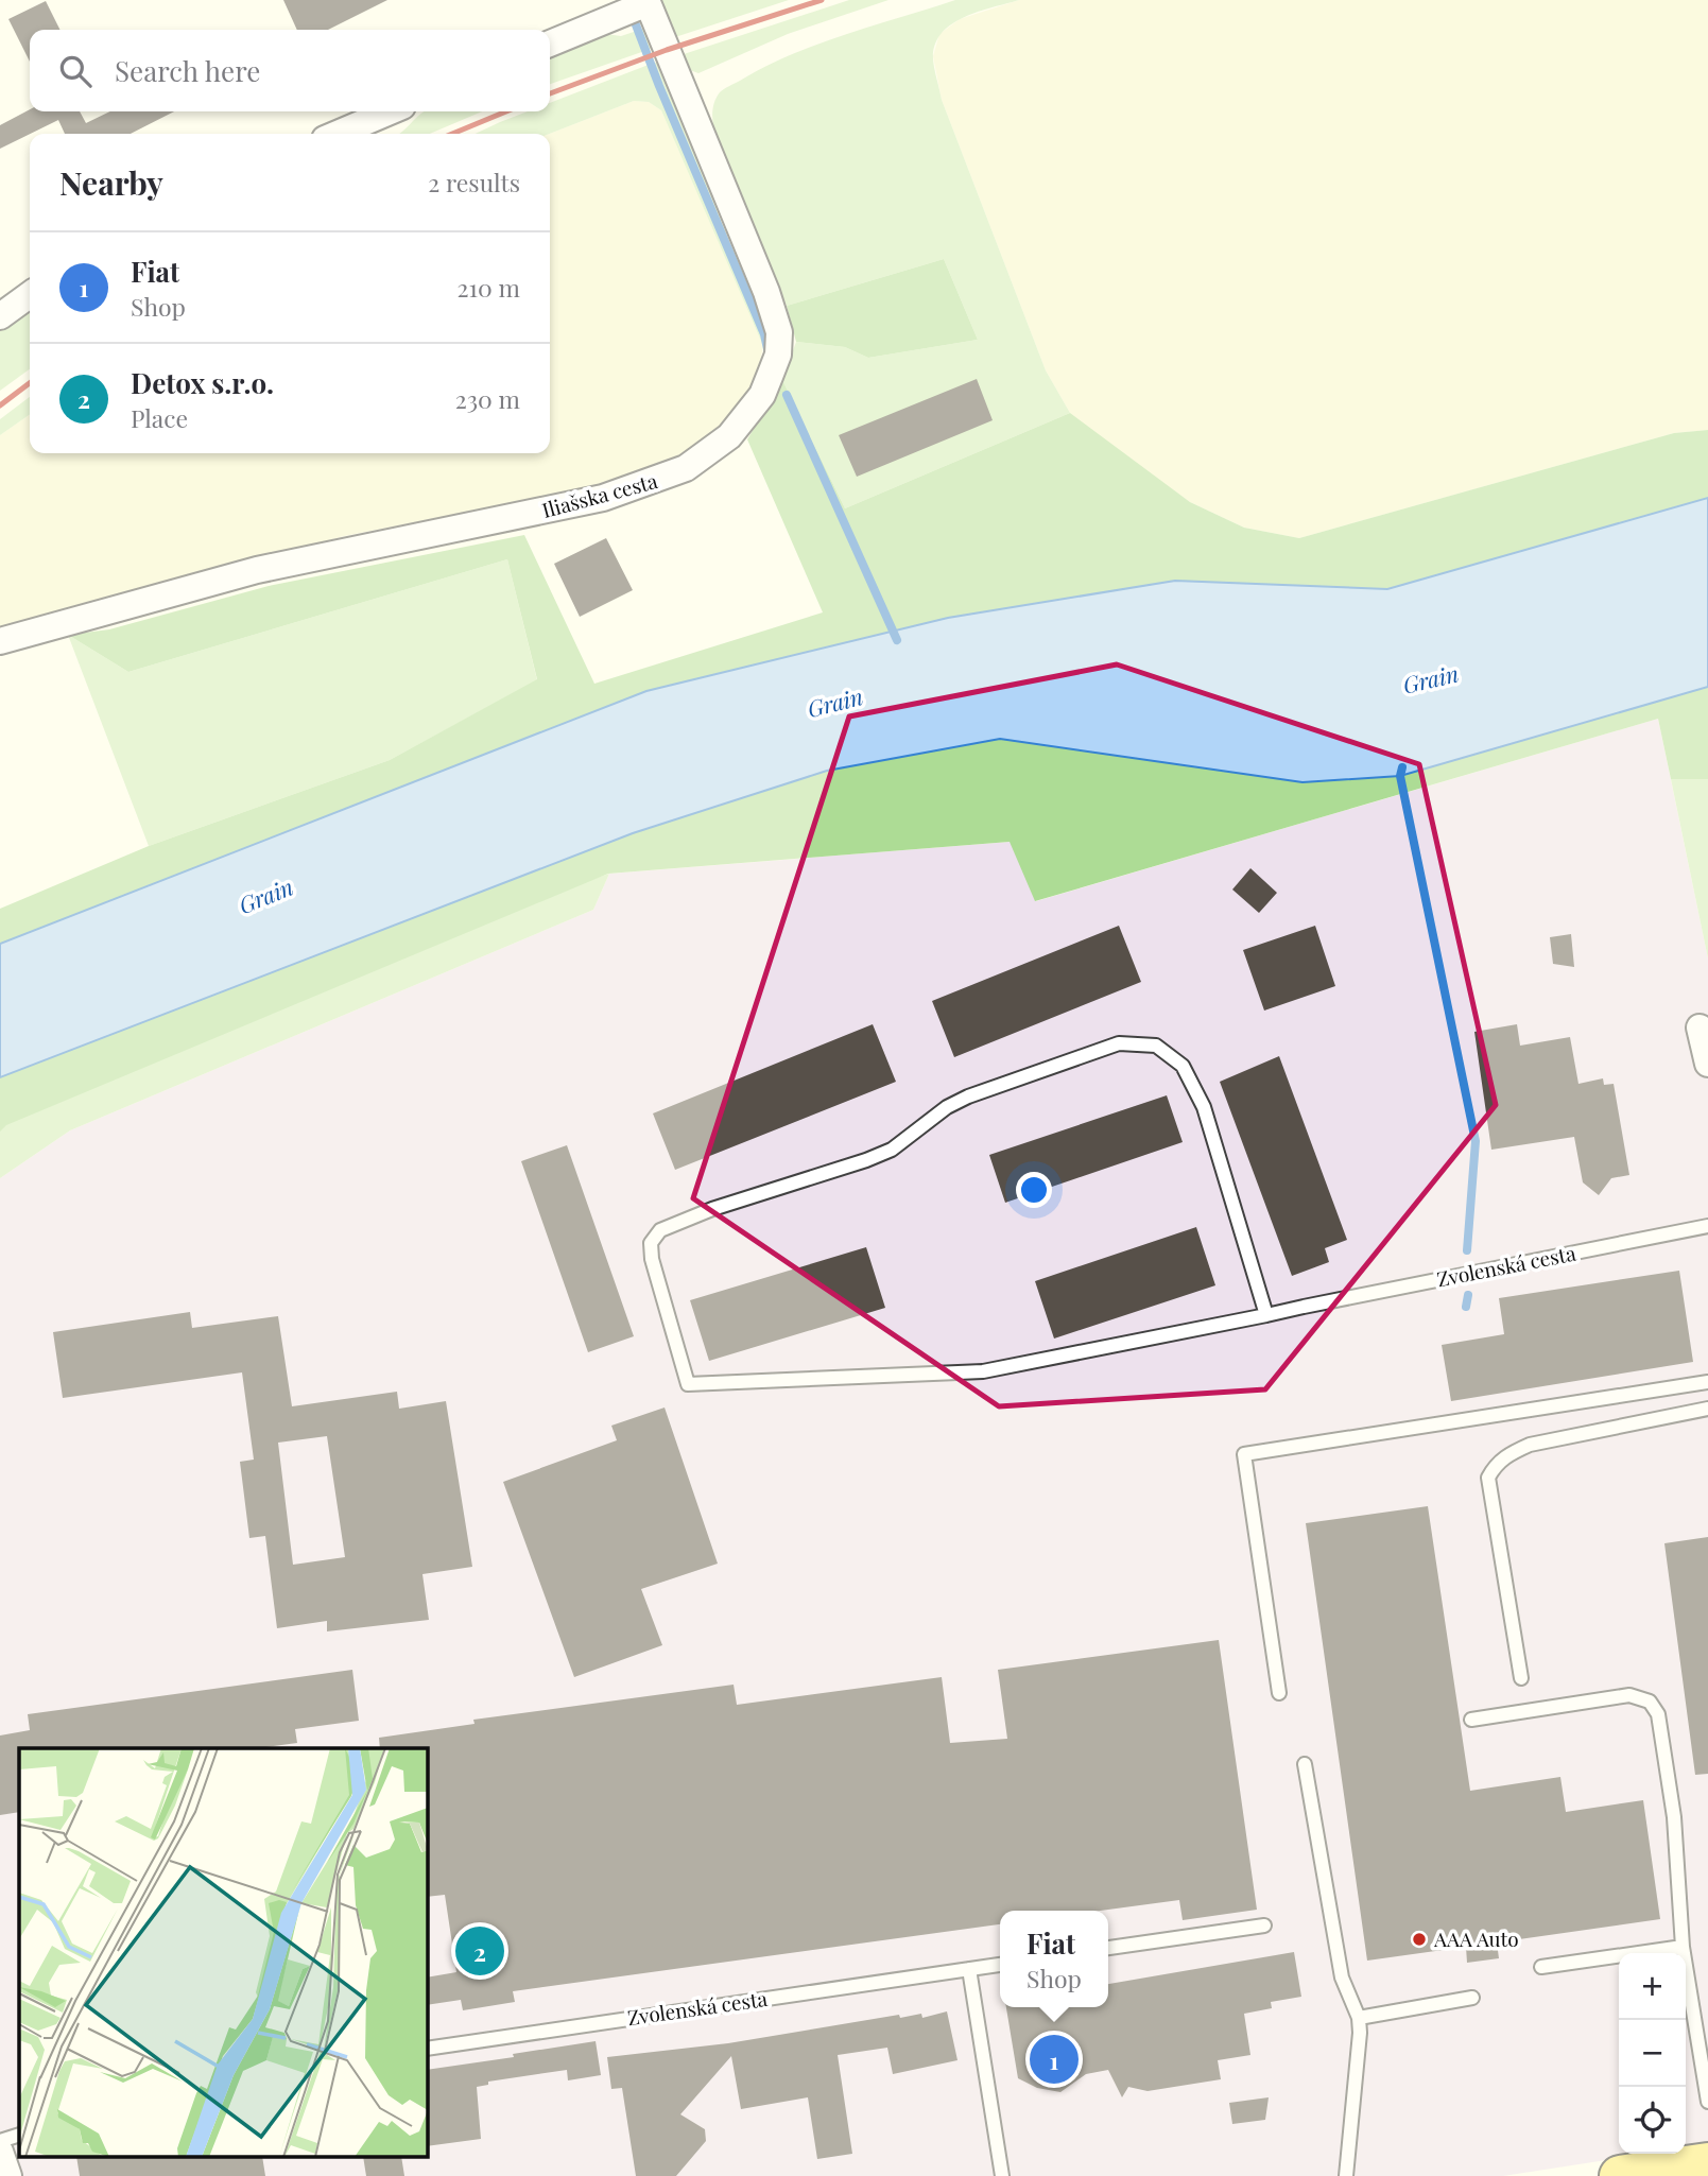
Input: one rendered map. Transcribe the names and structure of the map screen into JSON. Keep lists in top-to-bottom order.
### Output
{
  "streets": {
    "street": ["Iliašska cesta"],
    "lane": ["Zvolenská cesta"]
  },
  "water": ["Grain"],
  "places": ["AAA Auto"],
  "page": {
    "search": "Search here",
    "heading": ["Nearby", "2 results"],
    "list": [
      {
        "mark": "1",
        "name": "Fiat",
        "note": "Shop",
        "value": "210 m"
      },
      {
        "mark": "2",
        "name": "Detox s.r.o.",
        "note": "Place",
        "value": "230 m"
      }
    ],
    "popup": ["Fiat", "Shop"],
    "pins": ["2", "1"],
    "map_buttons": ["+", "−"]
  }
}
